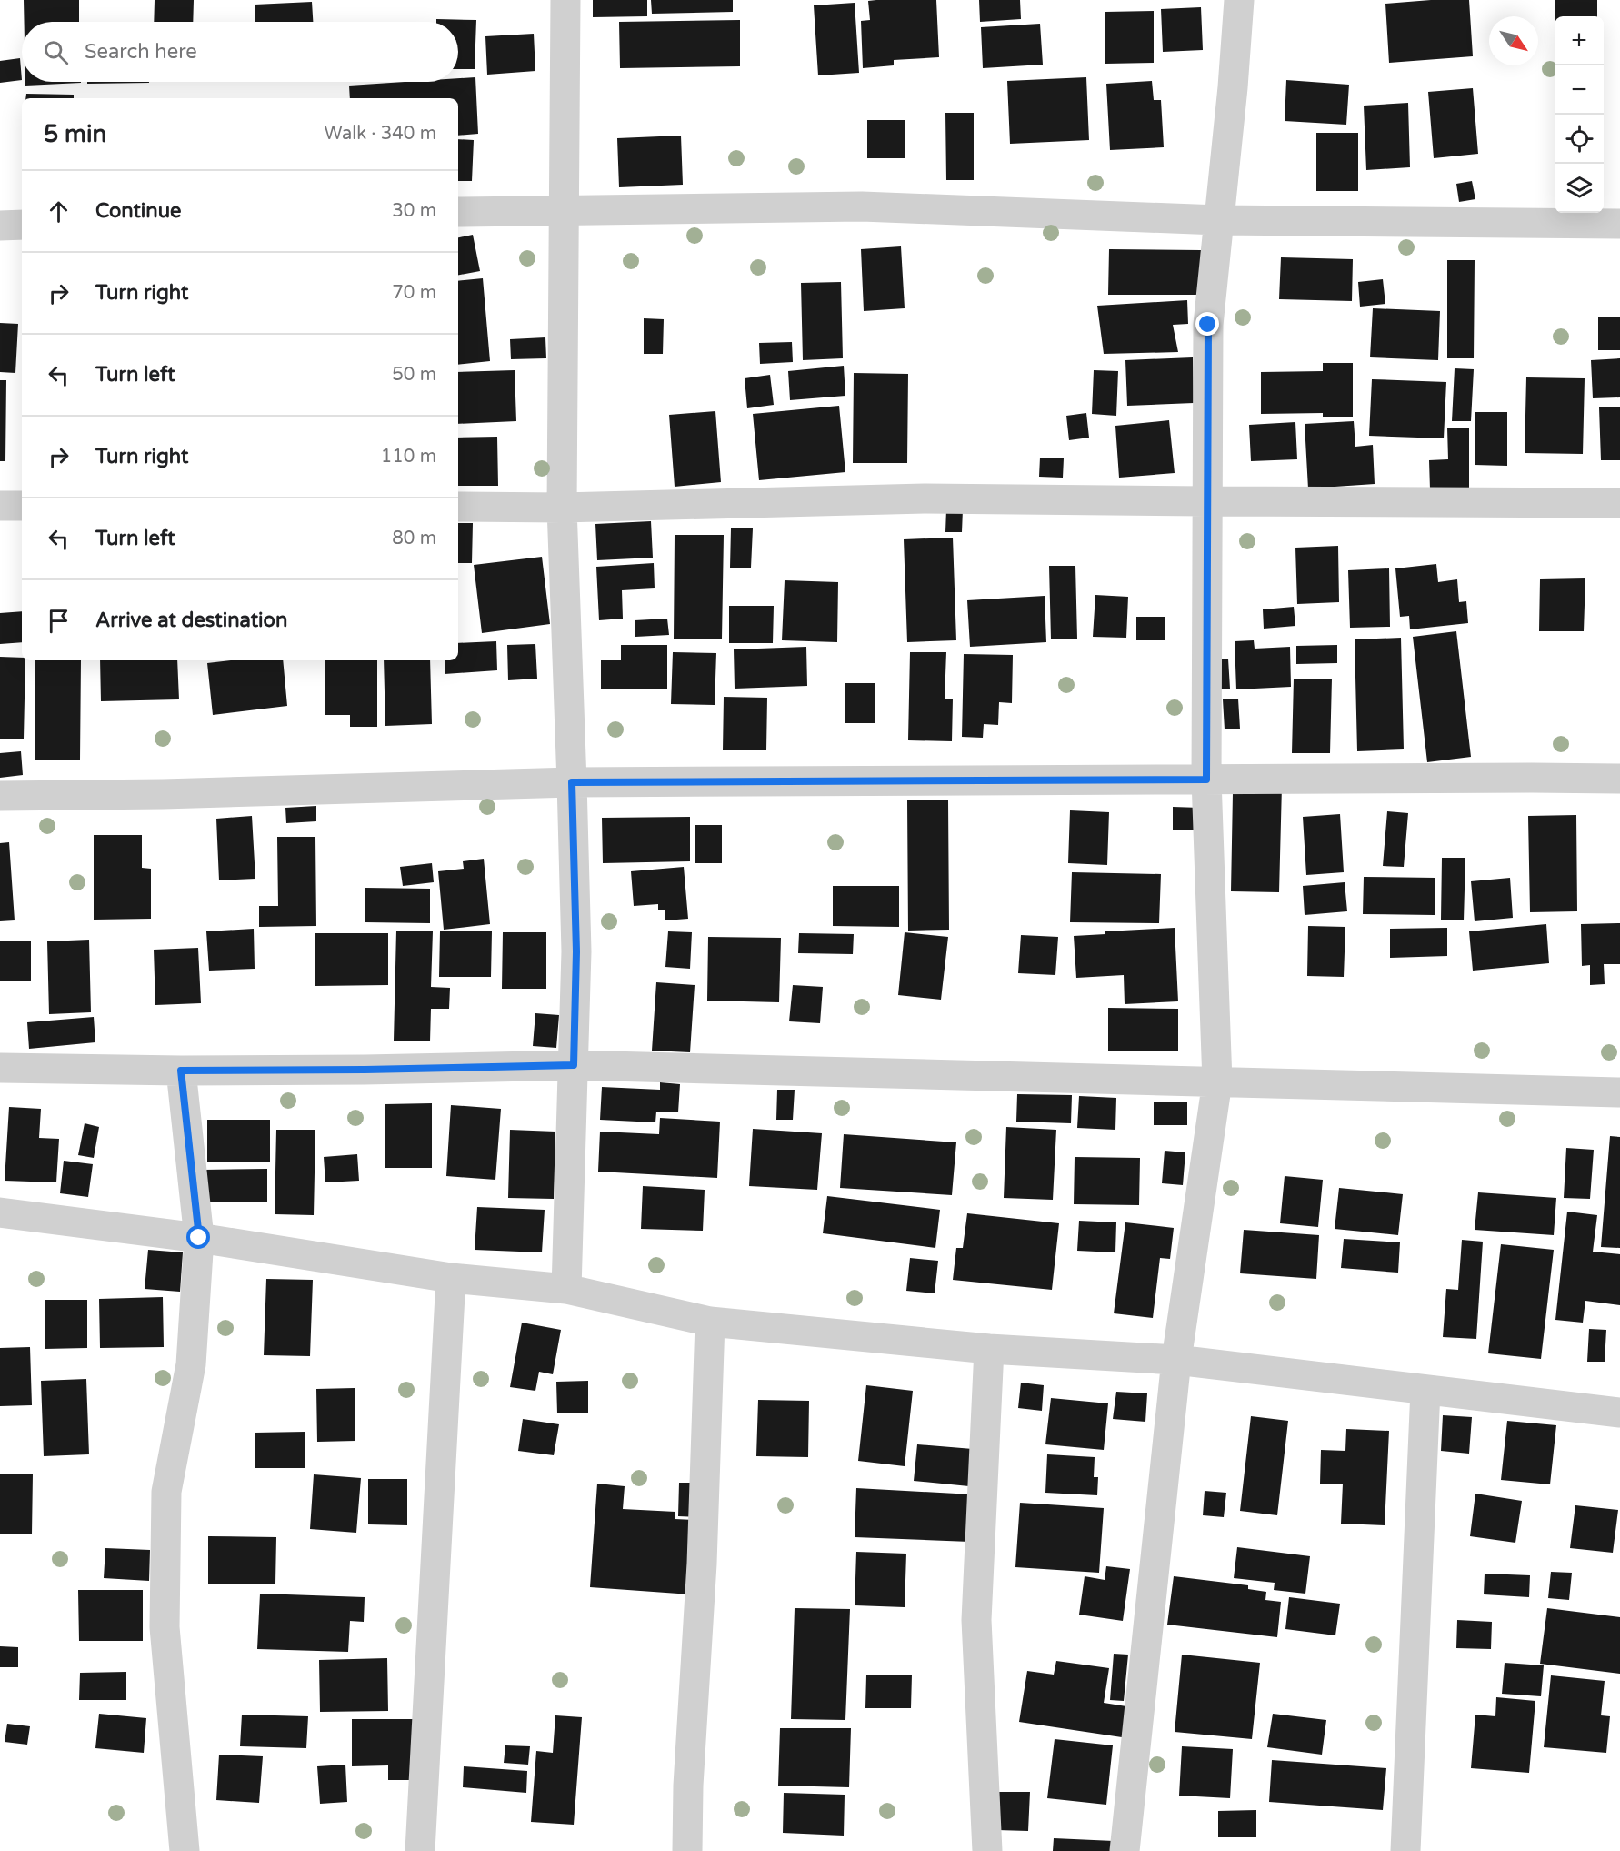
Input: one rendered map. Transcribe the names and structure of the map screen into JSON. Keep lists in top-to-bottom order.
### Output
{
  "north": "bottom right",
  "page": {
    "map_buttons": ["+", "−"],
    "search": "Search here",
    "heading": ["5 min", "Walk · 340 m"],
    "list": [
      ["Continue", "30 m"],
      ["Turn right", "70 m"],
      ["Turn left", "50 m"],
      ["Turn right", "110 m"],
      ["Turn left", "80 m"],
      "Arrive at destination"
    ]
  }
}
